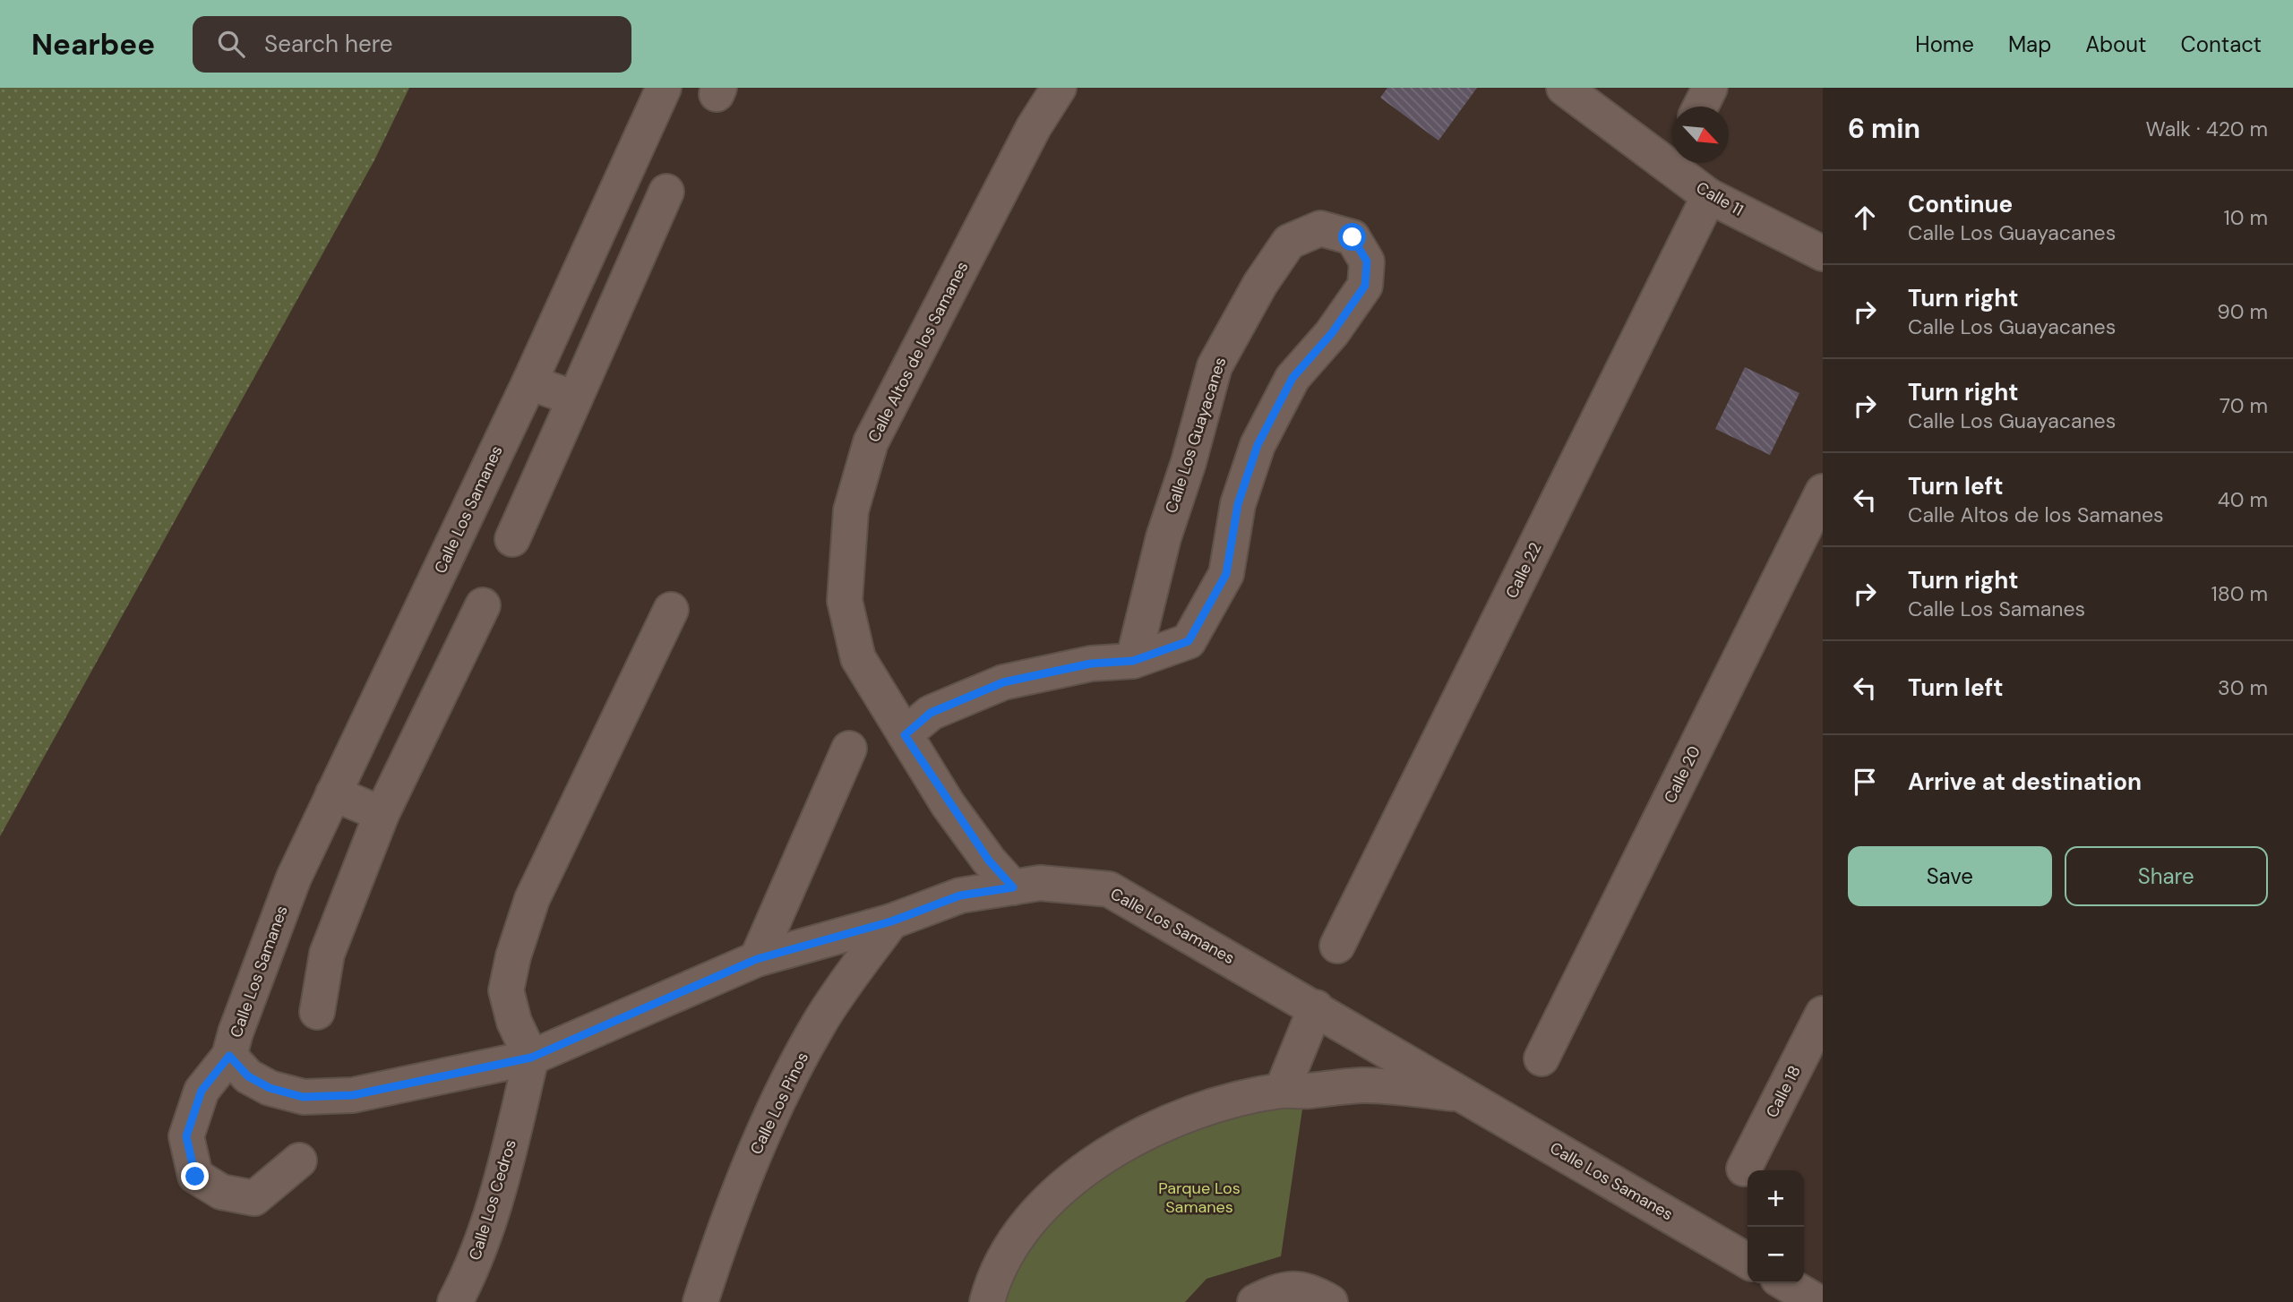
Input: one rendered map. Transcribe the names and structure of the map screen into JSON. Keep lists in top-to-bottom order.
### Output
{
  "streets": {
    "street": [
      "Calle 11",
      "Calle Altos de los Samanes",
      "Calle Los Guayacanes",
      "Calle Los Samanes",
      "Calle 22",
      "Calle 20",
      "Calle 18",
      "Calle Los Pinos",
      "Calle Los Cedros"
    ]
  },
  "crossings": [
    ["Calle 11", "Calle 22"],
    ["Calle Altos de los Samanes", "Calle Los Guayacanes"],
    ["Calle Altos de los Samanes", "Calle Los Samanes"],
    ["Calle Los Samanes", "Calle Los Pinos"],
    ["Calle Los Samanes", "Calle Los Cedros"]
  ],
  "parks": ["Parque Los Samanes"],
  "north": "bottom right",
  "page": {
    "header": "Nearbee",
    "search": "Search here",
    "nav": [
      "Home",
      "Map",
      "About",
      "Contact"
    ],
    "heading": ["6 min", "Walk · 420 m"],
    "list": [
      ["Continue", "Calle Los Guayacanes", "10 m"],
      ["Turn right", "Calle Los Guayacanes", "90 m"],
      ["Turn right", "Calle Los Guayacanes", "70 m"],
      ["Turn left", "Calle Altos de los Samanes", "40 m"],
      ["Turn right", "Calle Los Samanes", "180 m"],
      ["Turn left", "30 m"],
      "Arrive at destination"
    ],
    "buttons": ["Save", "Share"],
    "map_buttons": ["+", "−"]
  }
}
